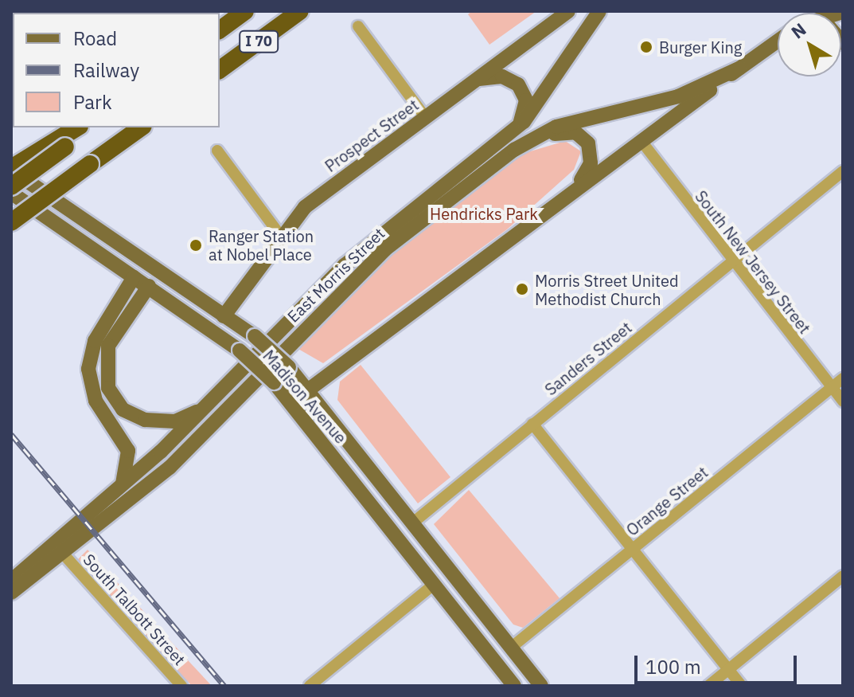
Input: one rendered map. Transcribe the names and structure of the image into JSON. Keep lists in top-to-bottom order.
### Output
{
  "streets": {
    "highway": ["I 70"],
    "main road": ["Prospect Street", "East Morris Street", "Madison Avenue"],
    "street": [
      "South New Jersey Street",
      "Sanders Street",
      "Orange Street",
      "South Talbott Street"
    ]
  },
  "crossings": [
    ["Prospect Street", "Madison Avenue"],
    ["South New Jersey Street", "East Morris Street"],
    ["South New Jersey Street", "Sanders Street"],
    ["South New Jersey Street", "Orange Street"],
    ["East Morris Street", "Madison Avenue"],
    ["East Morris Street", "South Talbott Street"],
    ["Sanders Street", "Madison Avenue"],
    ["Madison Avenue", "Orange Street"]
  ],
  "parks": ["Hendricks Park"],
  "places": ["Burger King", "Ranger Station at Nobel Place", "Morris Street United Methodist Church"],
  "legend": ["Road", "Railway", "Park"],
  "scale_bar": "100 m",
  "north": "top left"
}
